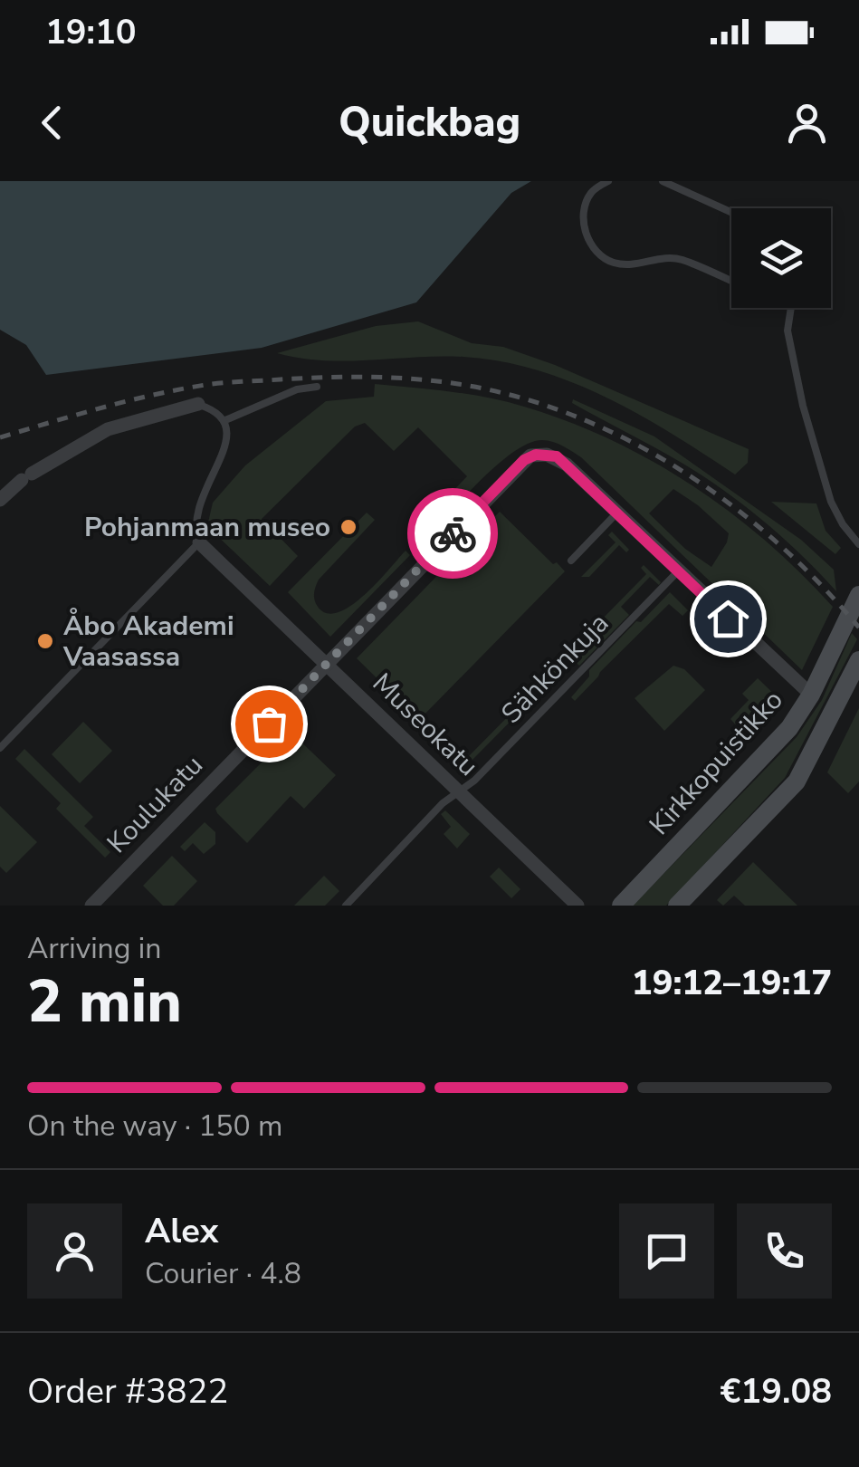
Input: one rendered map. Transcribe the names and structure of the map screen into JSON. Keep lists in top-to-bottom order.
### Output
{
  "streets": {
    "main road": ["Kirkkopuistikko"],
    "street": ["Museokatu", "Koulukatu"],
    "lane": ["Sähkönkuja"]
  },
  "crossings": [
    ["Sähkönkuja", "Museokatu"],
    ["Museokatu", "Koulukatu"]
  ],
  "places": ["Pohjanmaan museo", "Åbo Akademi Vaasassa"],
  "page": {
    "status": "19:10",
    "header": "Quickbag",
    "heading": ["2 min", "Arriving in", "19:12–19:17"],
    "panel": [
      "Alex",
      "Courier · 4.8",
      "Order #3822",
      "€19.08"
    ],
    "bar": "On the way · 150 m"
  }
}
